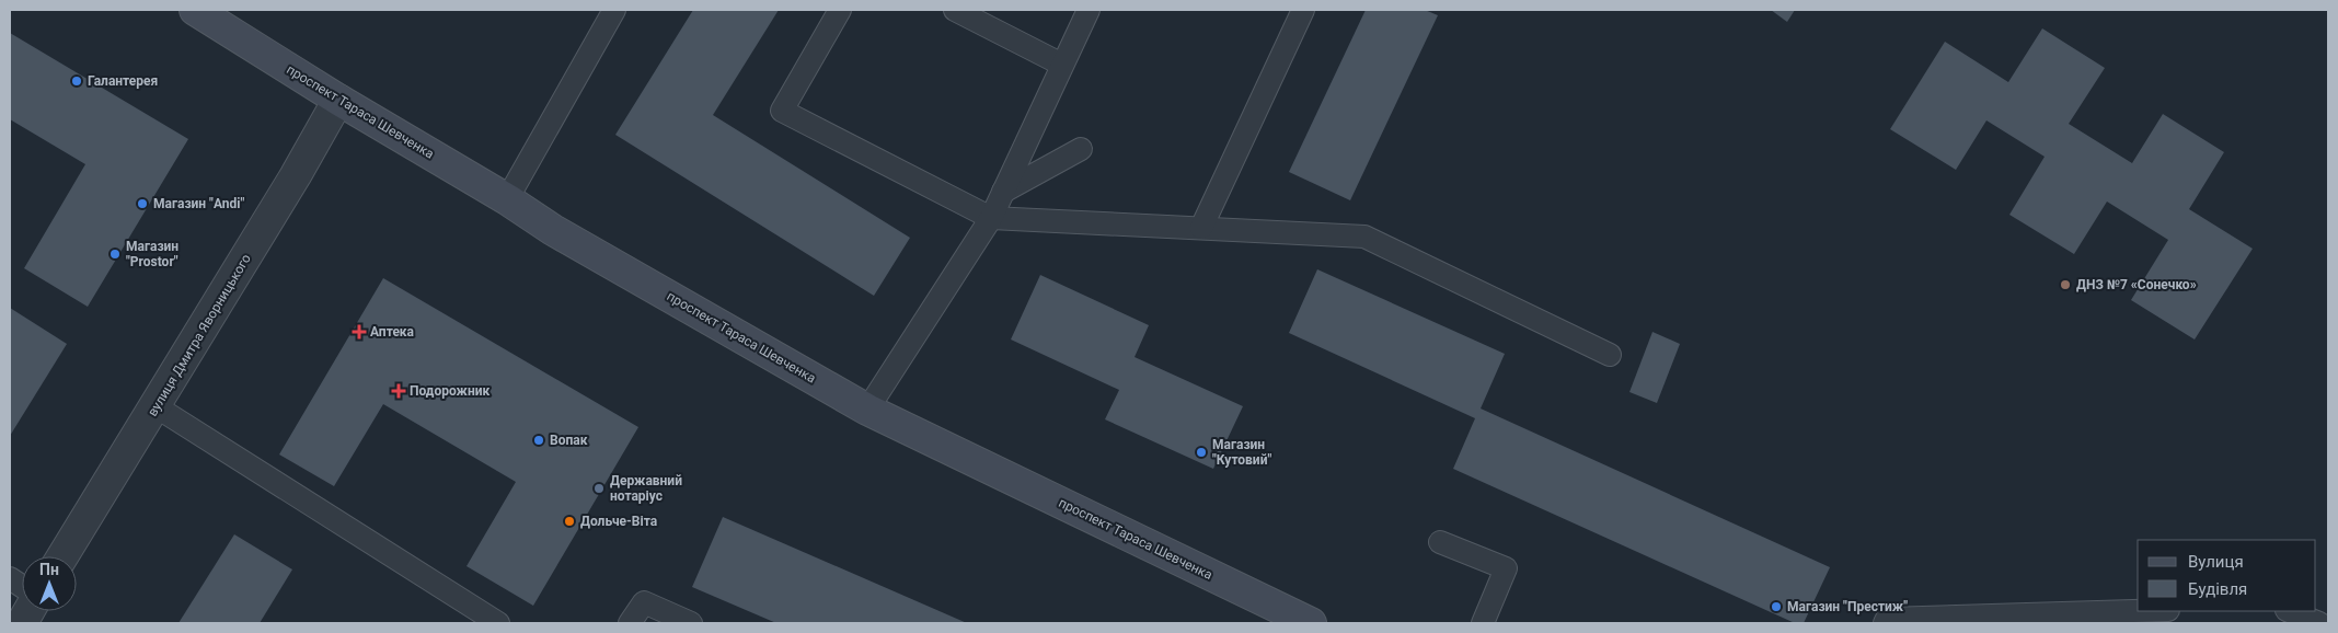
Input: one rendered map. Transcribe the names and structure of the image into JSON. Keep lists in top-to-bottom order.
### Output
{
  "streets": {
    "street": ["проспект Тараса Шевченка", "вулиця Дмитра Яворницького"]
  },
  "crossings": [
    ["проспект Тараса Шевченка", "вулиця Дмитра Яворницького"]
  ],
  "places": {
    "other": [
      "Галантерея",
      "Магазин \"Andi\"",
      "Магазин \"Prostor\"",
      "ДНЗ №7 «Сонечко»",
      "Вопак",
      "Магазин \"Кутовий\"",
      "Державний нотаріус",
      "Дольче-Віта",
      "Магазин \"Престиж\""
    ],
    "health": ["Аптека", "Подорожник"]
  },
  "legend": ["Вулиця", "Будівля"],
  "north": "top"
}
